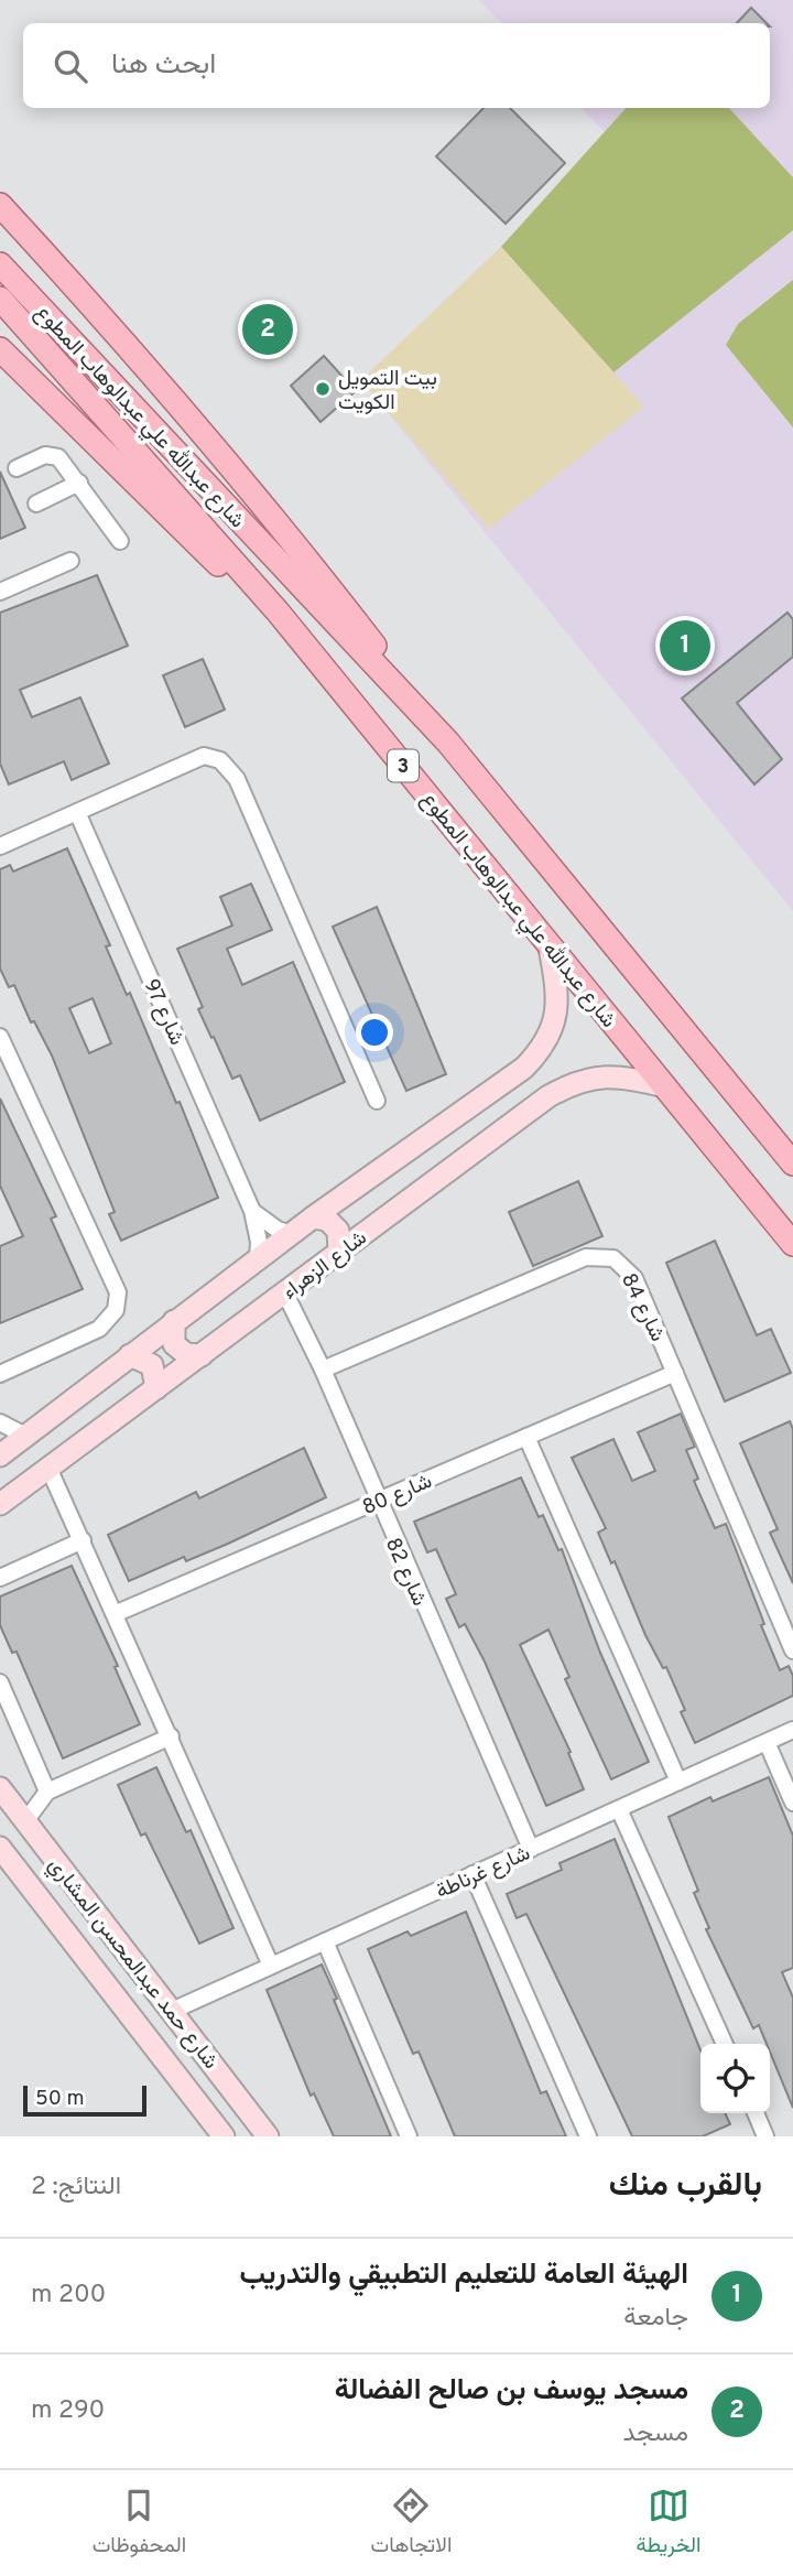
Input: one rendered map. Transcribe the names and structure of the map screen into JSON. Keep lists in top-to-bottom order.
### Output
{
  "streets": {
    "main road": ["شارع عبدالله علي عبدالوهاب المطوع", "3"],
    "street": [
      "شارع 97",
      "شارع الزهراء",
      "شارع 84",
      "شارع 80",
      "شارع 82",
      "شارع غرناطة",
      "شارع حمد عبدالمحسن المشاري"
    ]
  },
  "crossings": [
    ["شارع عبدالله علي عبدالوهاب المطوع", "شارع الزهراء"],
    ["شارع 97", "شارع الزهراء"],
    ["شارع الزهراء", "شارع 82"],
    ["شارع 84", "شارع 80"],
    ["شارع 84", "شارع 82"],
    ["شارع 80", "شارع 82"],
    ["شارع 82", "شارع غرناطة"],
    ["شارع غرناطة", "شارع حمد عبدالمحسن المشاري"]
  ],
  "places": ["بيت التمويل الكويت"],
  "scale_bar": "50 m",
  "page": {
    "search": "ابحث هنا",
    "pins": ["2", "1"],
    "scale": "50 m",
    "heading": ["بالقرب منك", "النتائج: 2"],
    "list": [
      {
        "mark": "1",
        "name": "الهيئة العامة للتعليم التطبيقي والتدريب",
        "note": "جامعة",
        "value": "200 m"
      },
      {
        "mark": "2",
        "name": "مسجد يوسف بن صالح الفضالة",
        "note": "مسجد",
        "value": "290 m"
      }
    ],
    "nav": ["الخريطة", "الاتجاهات", "المحفوظات"]
  }
}
